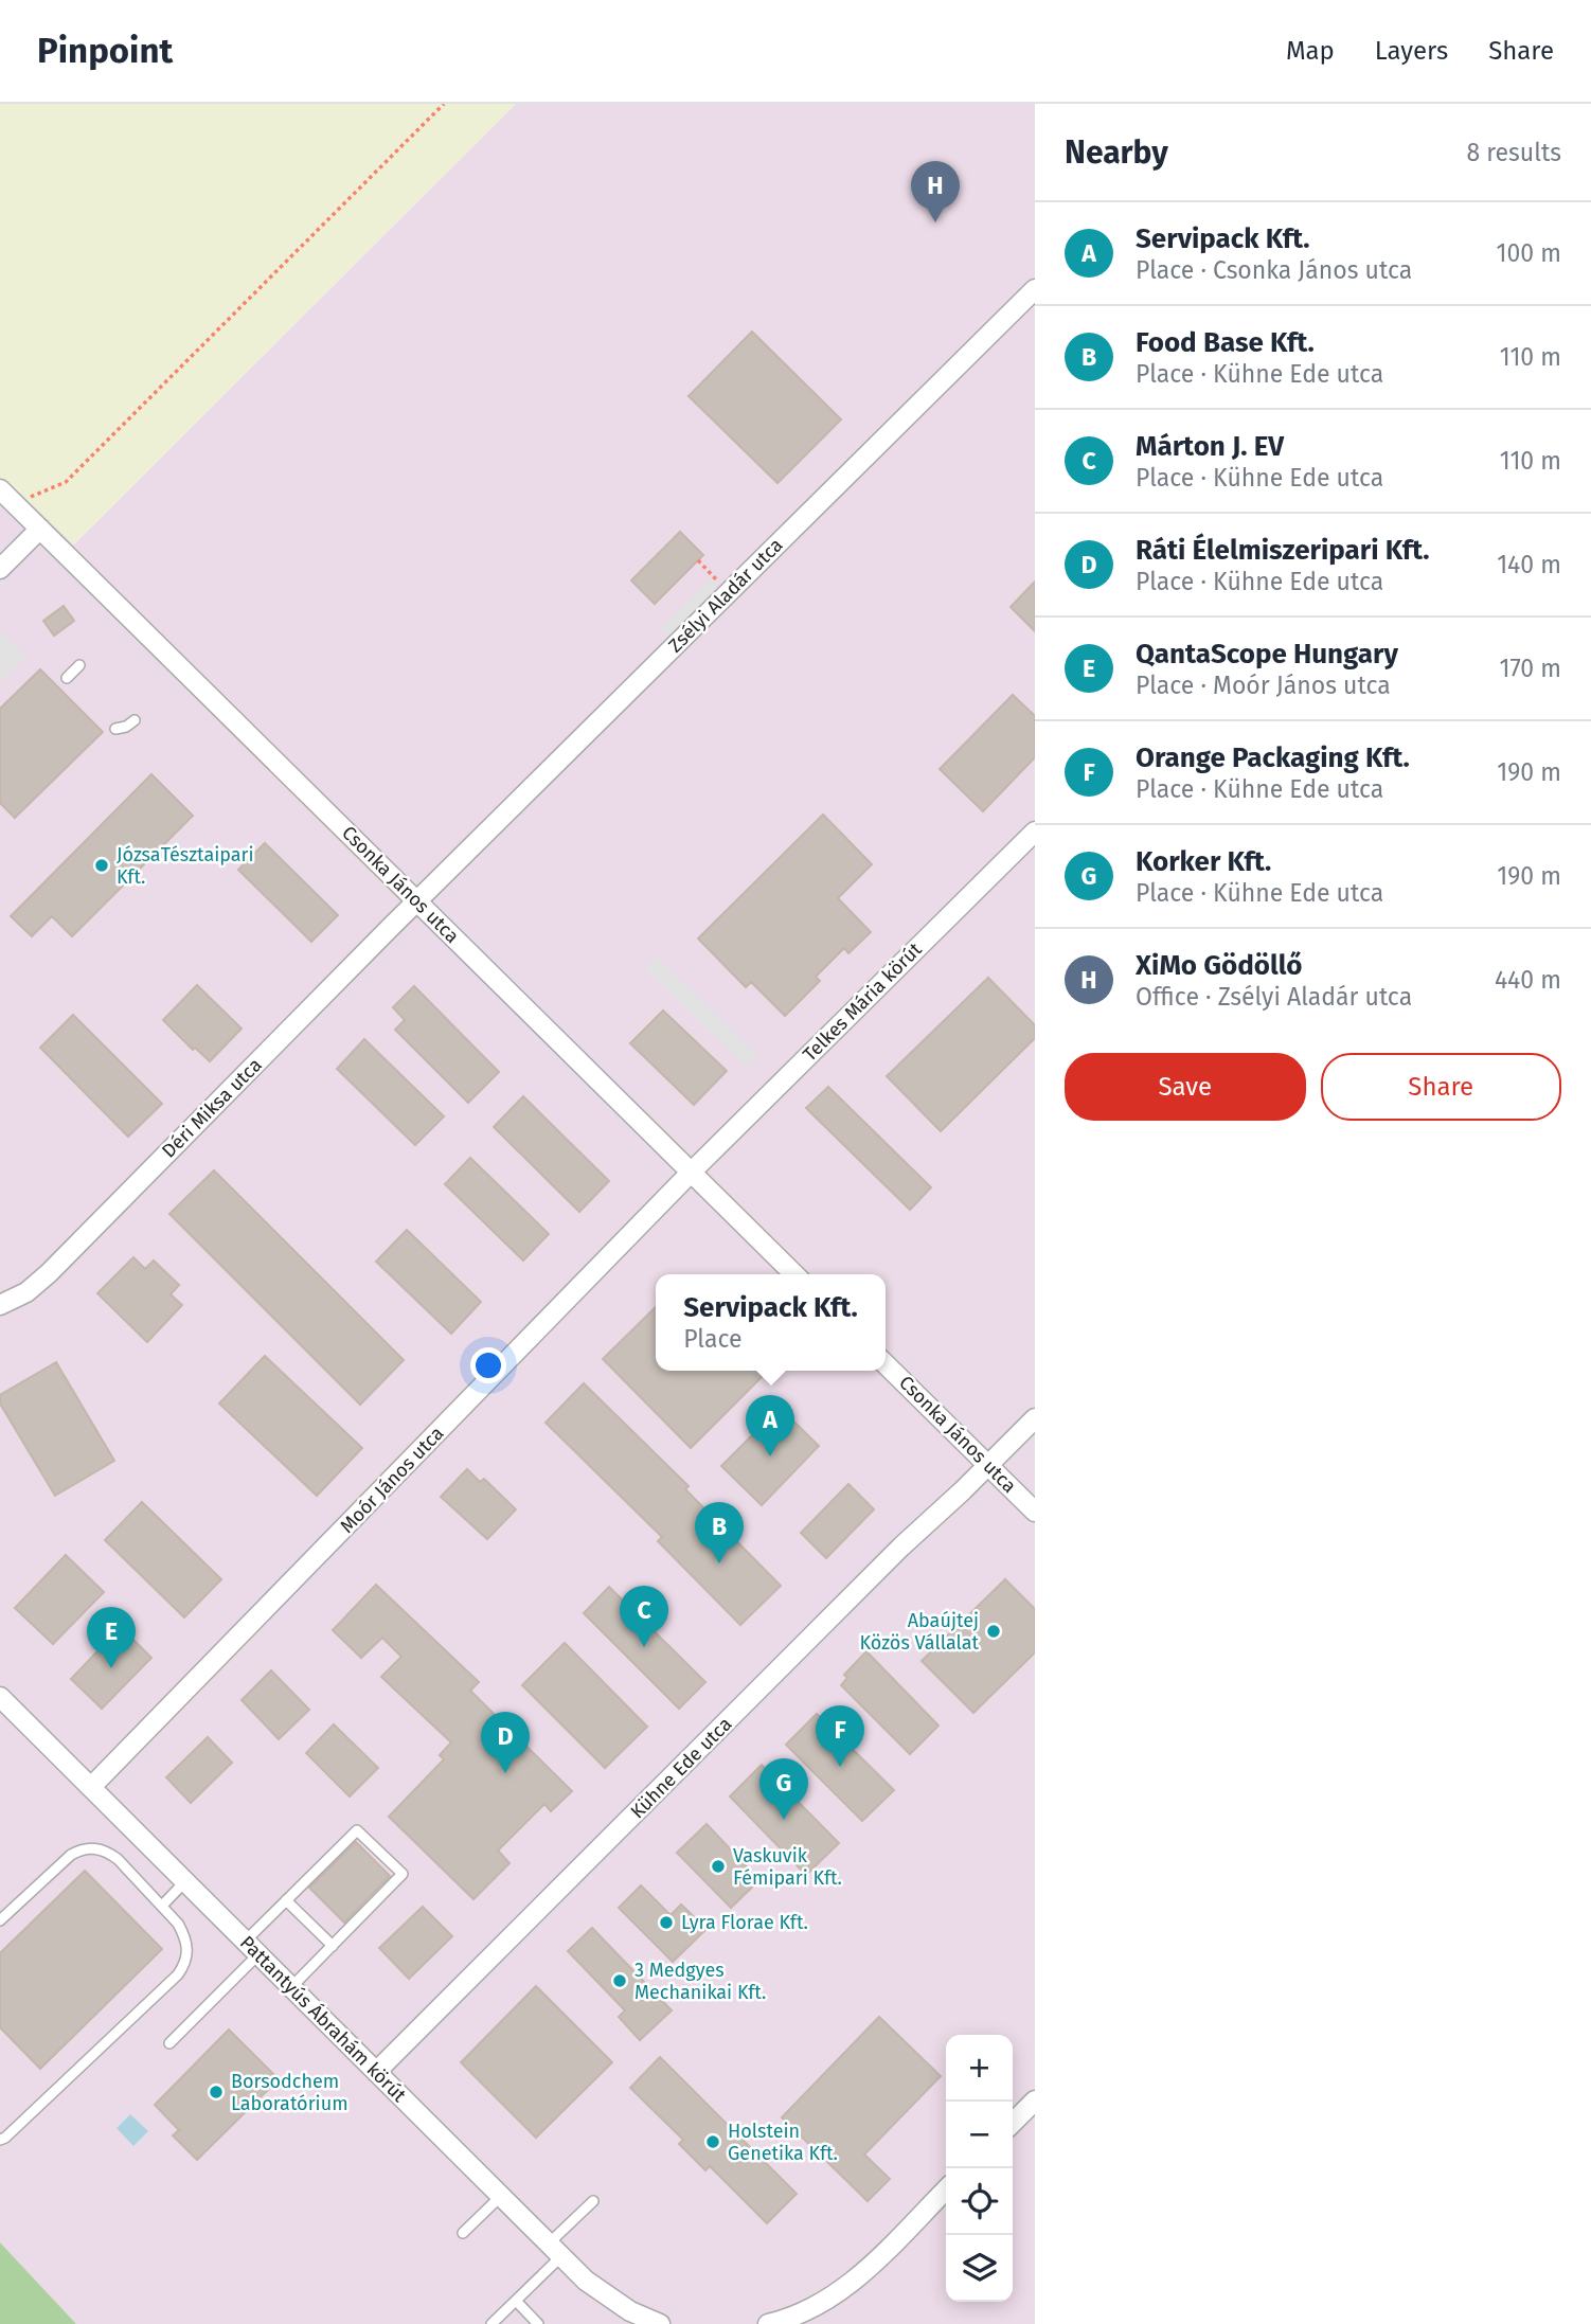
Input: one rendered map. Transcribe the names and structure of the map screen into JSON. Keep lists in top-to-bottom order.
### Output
{
  "streets": {
    "street": [
      "Zsélyi Aladár utca",
      "Csonka János utca",
      "Telkes Mária körút",
      "Déri Miksa utca",
      "Moór János utca",
      "Kühne Ede utca",
      "Pattantyús Ábrahám körút"
    ]
  },
  "crossings": [
    ["Zsélyi Aladár utca", "Csonka János utca"],
    ["Zsélyi Aladár utca", "Déri Miksa utca"],
    ["Csonka János utca", "Telkes Mária körút"],
    ["Csonka János utca", "Déri Miksa utca"],
    ["Csonka János utca", "Moór János utca"],
    ["Csonka János utca", "Kühne Ede utca"],
    ["Telkes Mária körút", "Moór János utca"],
    ["Moór János utca", "Pattantyús Ábrahám körút"],
    ["Kühne Ede utca", "Pattantyús Ábrahám körút"]
  ],
  "places": [
    "JózsaTésztaipari Kft.",
    "Abaújtej Közös Vállalat",
    "Vaskuvik Fémipari Kft.",
    "Lyra Florae Kft.",
    "3 Medgyes Mechanikai Kft.",
    "Borsodchem Laboratórium",
    "Holstein Genetika Kft."
  ],
  "page": {
    "header": "Pinpoint",
    "nav": ["Map", "Layers", "Share"],
    "heading": ["Nearby", "8 results"],
    "pins": [
      "H",
      "A",
      "B",
      "C",
      "E",
      "F",
      "D",
      "G"
    ],
    "list": [
      {
        "mark": "A",
        "name": "Servipack Kft.",
        "note": "Place · Csonka János utca",
        "value": "100 m"
      },
      {
        "mark": "B",
        "name": "Food Base Kft.",
        "note": "Place · Kühne Ede utca",
        "value": "110 m"
      },
      {
        "mark": "C",
        "name": "Márton J. EV",
        "note": "Place · Kühne Ede utca",
        "value": "110 m"
      },
      {
        "mark": "D",
        "name": "Ráti Élelmiszeripari Kft.",
        "note": "Place · Kühne Ede utca",
        "value": "140 m"
      },
      {
        "mark": "E",
        "name": "QantaScope Hungary",
        "note": "Place · Moór János utca",
        "value": "170 m"
      },
      {
        "mark": "F",
        "name": "Orange Packaging Kft.",
        "note": "Place · Kühne Ede utca",
        "value": "190 m"
      },
      {
        "mark": "G",
        "name": "Korker Kft.",
        "note": "Place · Kühne Ede utca",
        "value": "190 m"
      },
      {
        "mark": "H",
        "name": "XiMo Gödöllő",
        "note": "Office · Zsélyi Aladár utca",
        "value": "440 m"
      }
    ],
    "buttons": ["Save", "Share"],
    "popup": ["Servipack Kft.", "Place"],
    "map_buttons": ["+", "−"]
  }
}
